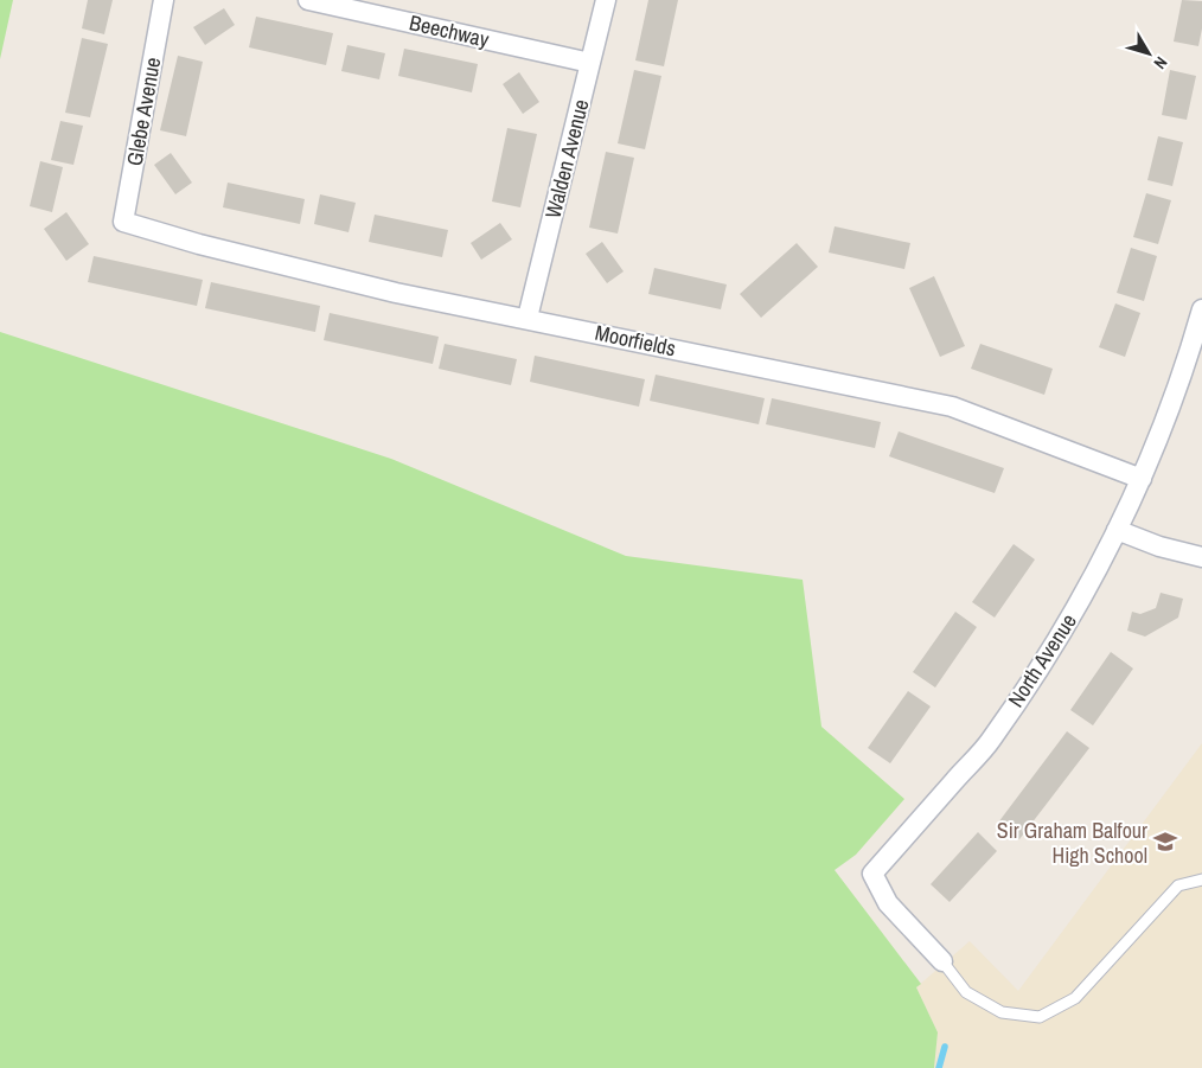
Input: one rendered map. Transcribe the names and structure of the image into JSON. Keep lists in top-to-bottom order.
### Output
{
  "streets": {
    "street": [
      "Beechway",
      "Glebe Avenue",
      "Walden Avenue",
      "Moorfields",
      "North Avenue"
    ]
  },
  "crossings": [
    ["Beechway", "Walden Avenue"],
    ["Glebe Avenue", "Moorfields"],
    ["Walden Avenue", "Moorfields"],
    ["Moorfields", "North Avenue"]
  ],
  "places": {
    "school or university": ["Sir Graham Balfour High School"]
  },
  "north": "bottom right"
}
